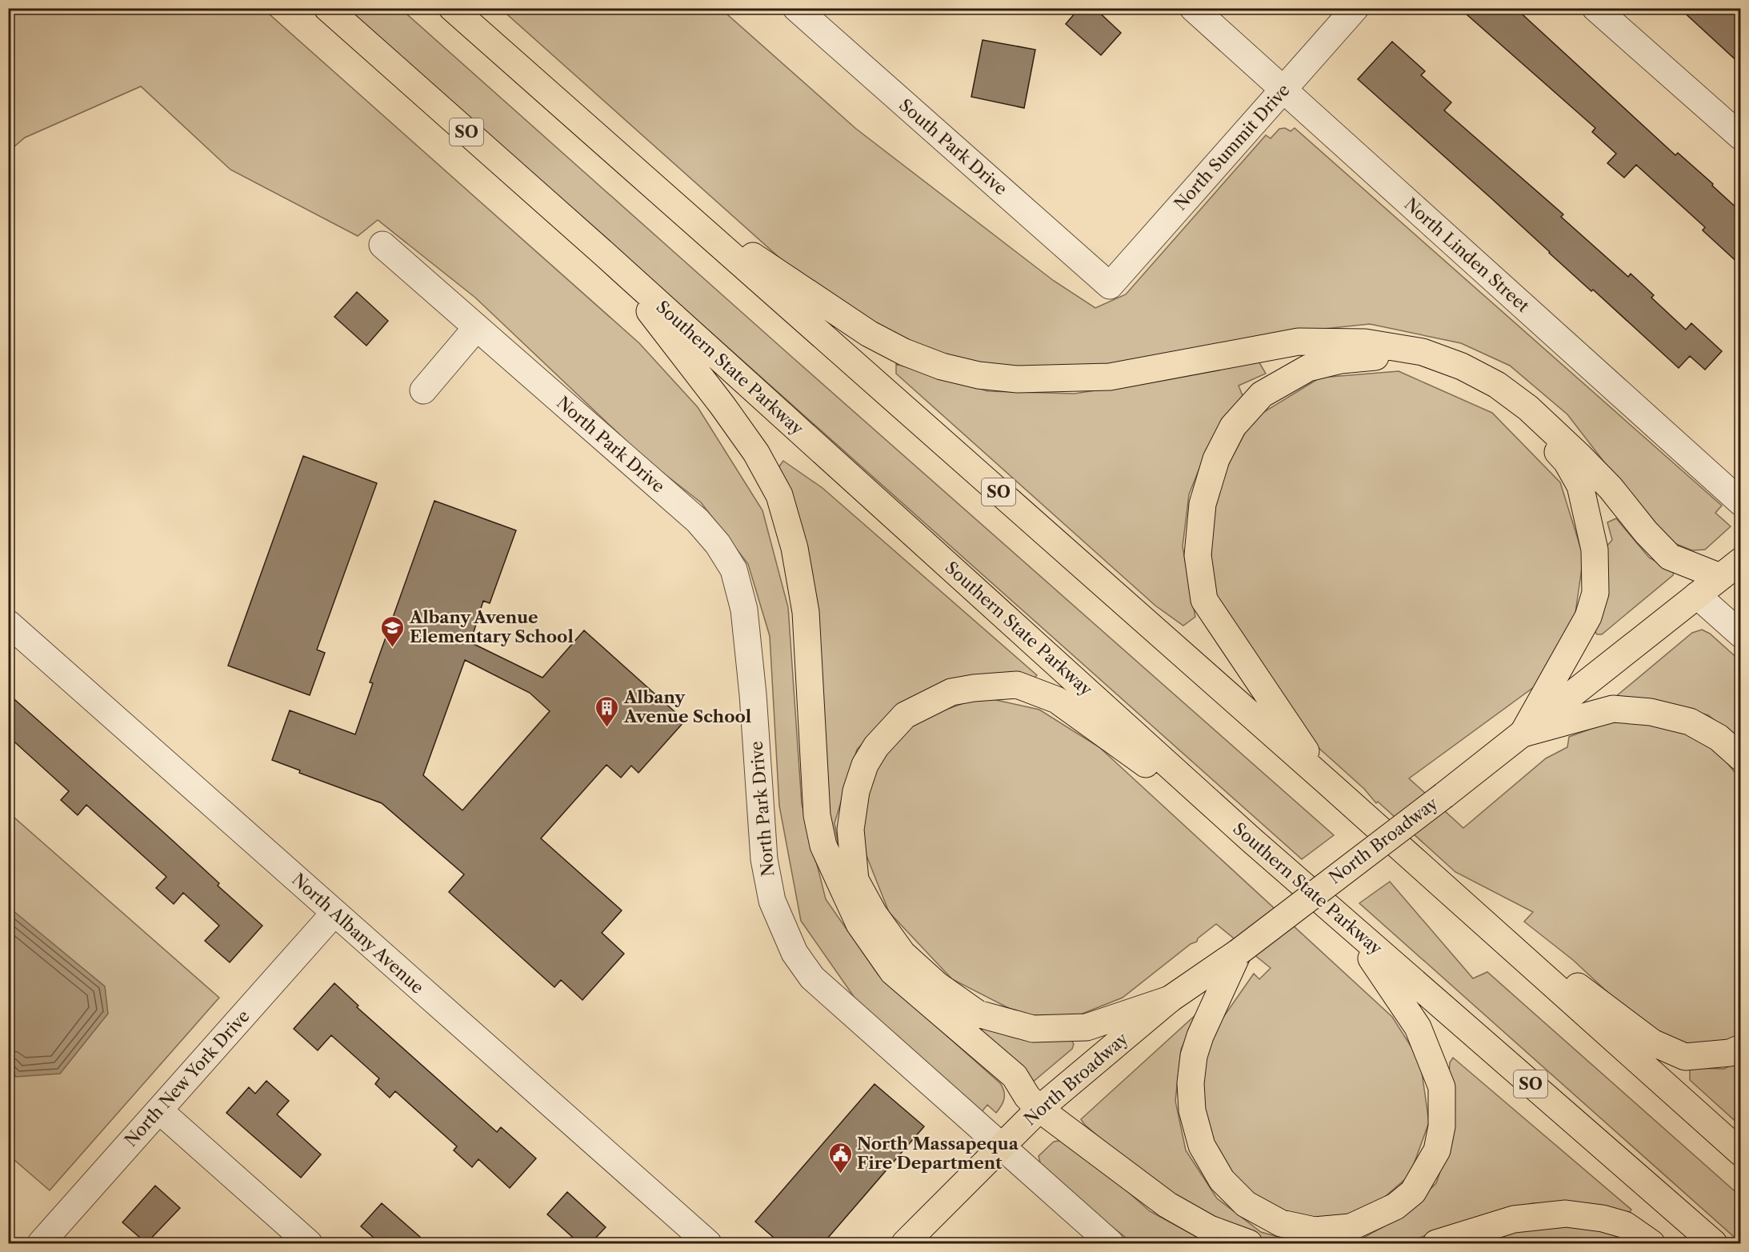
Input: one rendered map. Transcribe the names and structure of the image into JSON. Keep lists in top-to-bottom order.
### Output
{
  "streets": {
    "main road": ["SO", "Southern State Parkway", "North Broadway"],
    "street": [
      "South Park Drive",
      "North Summit Drive",
      "North Linden Street",
      "North Park Drive",
      "North Albany Avenue",
      "North New York Drive"
    ]
  },
  "crossings": [
    ["South Park Drive", "North Summit Drive"],
    ["North Summit Drive", "North Linden Street"],
    ["North Park Drive", "North Broadway"],
    ["North Albany Avenue", "North New York Drive"]
  ],
  "places": {
    "school or university": ["Albany Avenue Elementary School"],
    "building": ["Albany Avenue School"],
    "public building": ["North Massapequa Fire Department"]
  }
}
